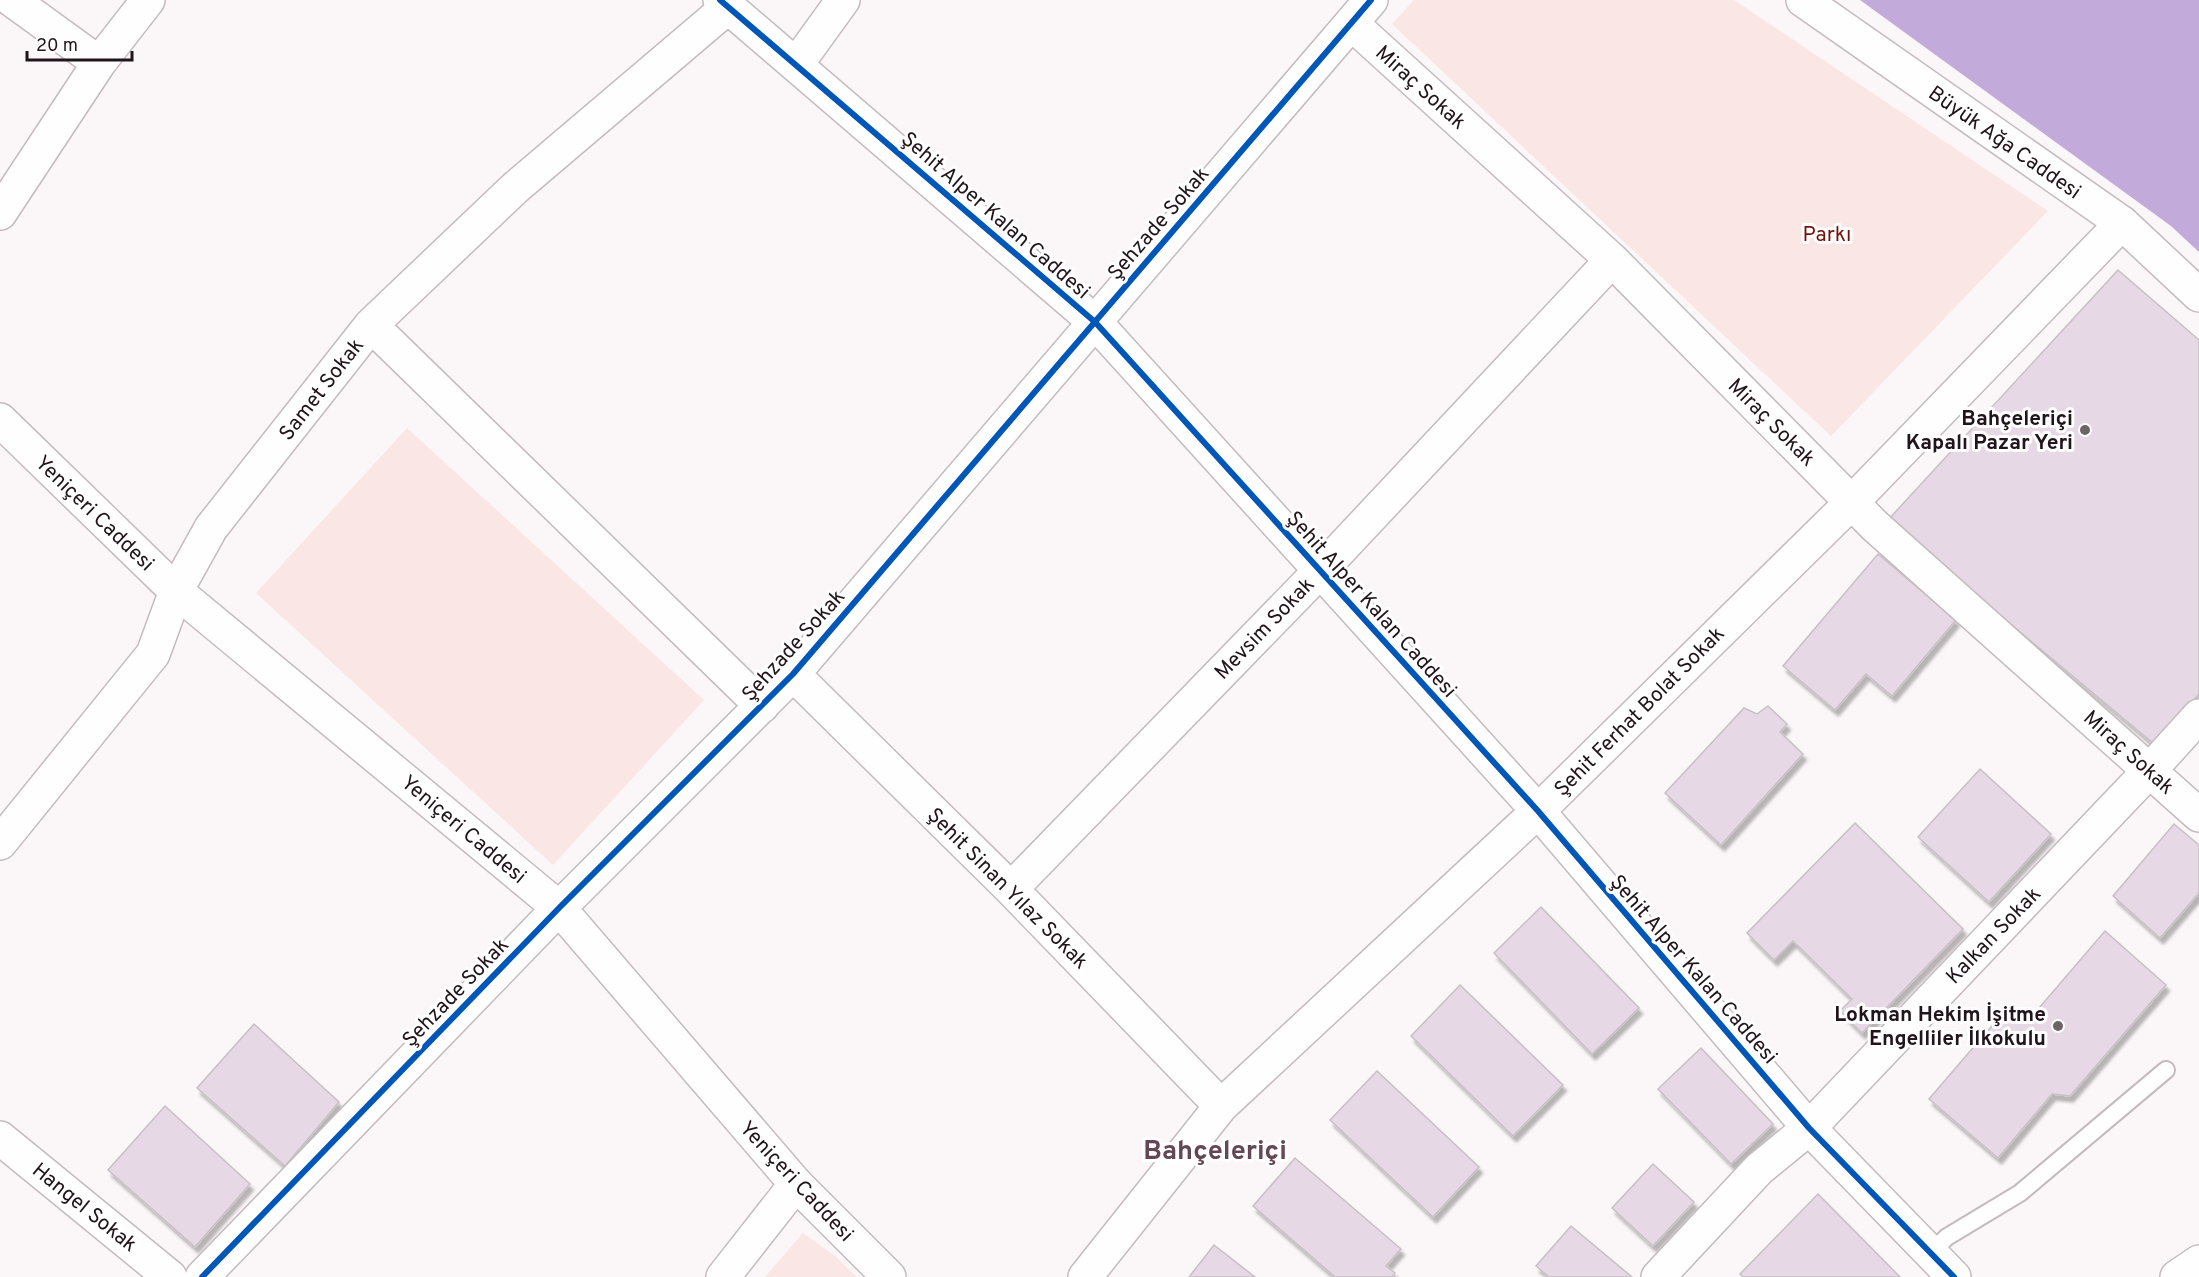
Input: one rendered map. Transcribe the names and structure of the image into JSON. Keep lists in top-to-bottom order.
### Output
{
  "streets": {
    "street": [
      "Miraç Sokak",
      "Büyük Ağa Caddesi",
      "Şehit Alper Kalan Caddesi",
      "Şehzade Sokak",
      "Samet Sokak",
      "Yeniçeri Caddesi",
      "Mevsim Sokak",
      "Şehit Ferhat Bolat Sokak",
      "Şehit Sinan Yılaz Sokak",
      "Kalkan Sokak",
      "Hangel Sokak"
    ]
  },
  "crossings": [
    ["Miraç Sokak", "Şehzade Sokak"],
    ["Miraç Sokak", "Mevsim Sokak"],
    ["Miraç Sokak", "Şehit Ferhat Bolat Sokak"],
    ["Miraç Sokak", "Kalkan Sokak"],
    ["Büyük Ağa Caddesi", "Şehit Ferhat Bolat Sokak"],
    ["Şehit Alper Kalan Caddesi", "Şehzade Sokak"],
    ["Şehit Alper Kalan Caddesi", "Samet Sokak"],
    ["Şehit Alper Kalan Caddesi", "Mevsim Sokak"],
    ["Şehit Alper Kalan Caddesi", "Şehit Ferhat Bolat Sokak"],
    ["Şehit Alper Kalan Caddesi", "Kalkan Sokak"],
    ["Şehzade Sokak", "Yeniçeri Caddesi"],
    ["Şehzade Sokak", "Şehit Sinan Yılaz Sokak"],
    ["Samet Sokak", "Yeniçeri Caddesi"],
    ["Mevsim Sokak", "Şehit Sinan Yılaz Sokak"],
    ["Şehit Ferhat Bolat Sokak", "Şehit Sinan Yılaz Sokak"]
  ],
  "districts": ["Bahçeleriçi"],
  "parks": ["Parkı"],
  "places": ["Bahçeleriçi Kapalı Pazar Yeri", "Lokman Hekim İşitme Engelliler İlkokulu"],
  "scale_bar": "20 m"
}
